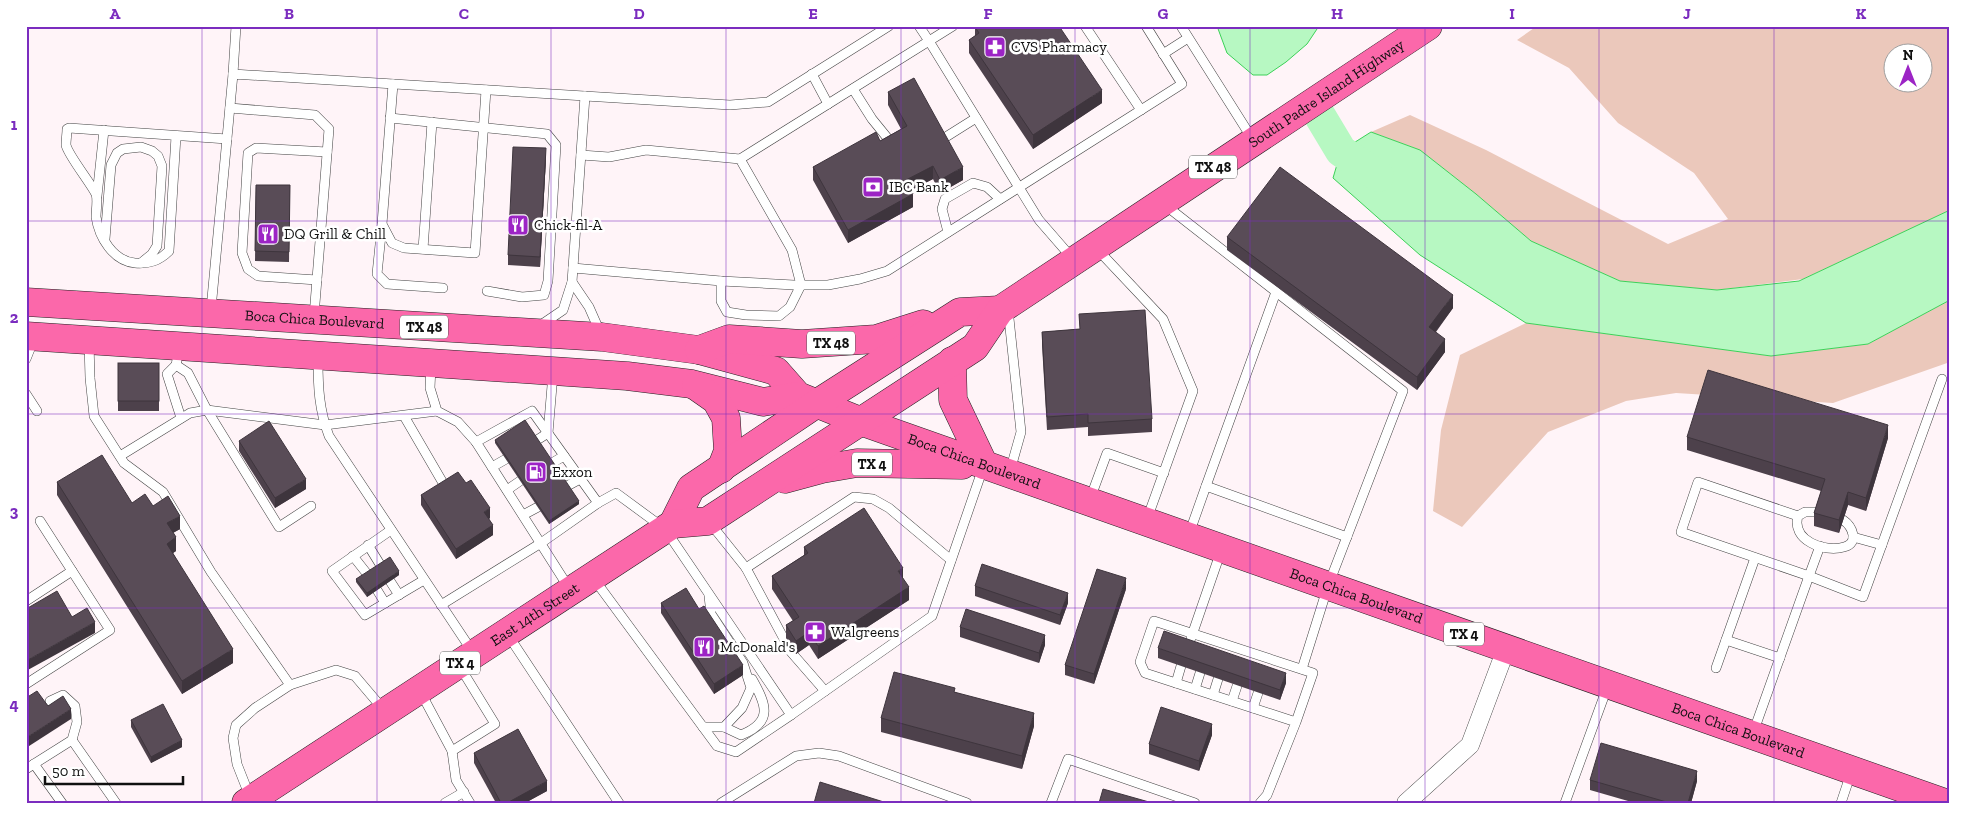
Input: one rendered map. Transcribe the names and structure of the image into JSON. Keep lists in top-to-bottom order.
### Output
{
  "streets": {
    "main road": [
      "South Padre Island Highway",
      "TX 48",
      "Boca Chica Boulevard",
      "TX 4",
      "East 14th Street"
    ]
  },
  "crossings": [
    ["South Padre Island Highway", "TX 48"],
    ["South Padre Island Highway", "Boca Chica Boulevard"],
    ["South Padre Island Highway", "East 14th Street"],
    ["TX 48", "Boca Chica Boulevard"],
    ["Boca Chica Boulevard", "TX 4"],
    ["Boca Chica Boulevard", "East 14th Street"],
    ["TX 4", "East 14th Street"]
  ],
  "places": {
    "pharmacy": ["CVS Pharmacy", "Walgreens"],
    "bank": ["IBC Bank"],
    "restaurant": ["Chick-fil-A", "DQ Grill & Chill", "McDonald's"],
    "fuel station": ["Exxon"]
  },
  "scale_bar": "50 m",
  "north": "top",
  "grid": {
    "columns": [
      "A",
      "B",
      "C",
      "D",
      "E",
      "F",
      "G",
      "H",
      "I",
      "J",
      "K"
    ],
    "rows": [
      "1",
      "2",
      "3",
      "4"
    ]
  }
}
